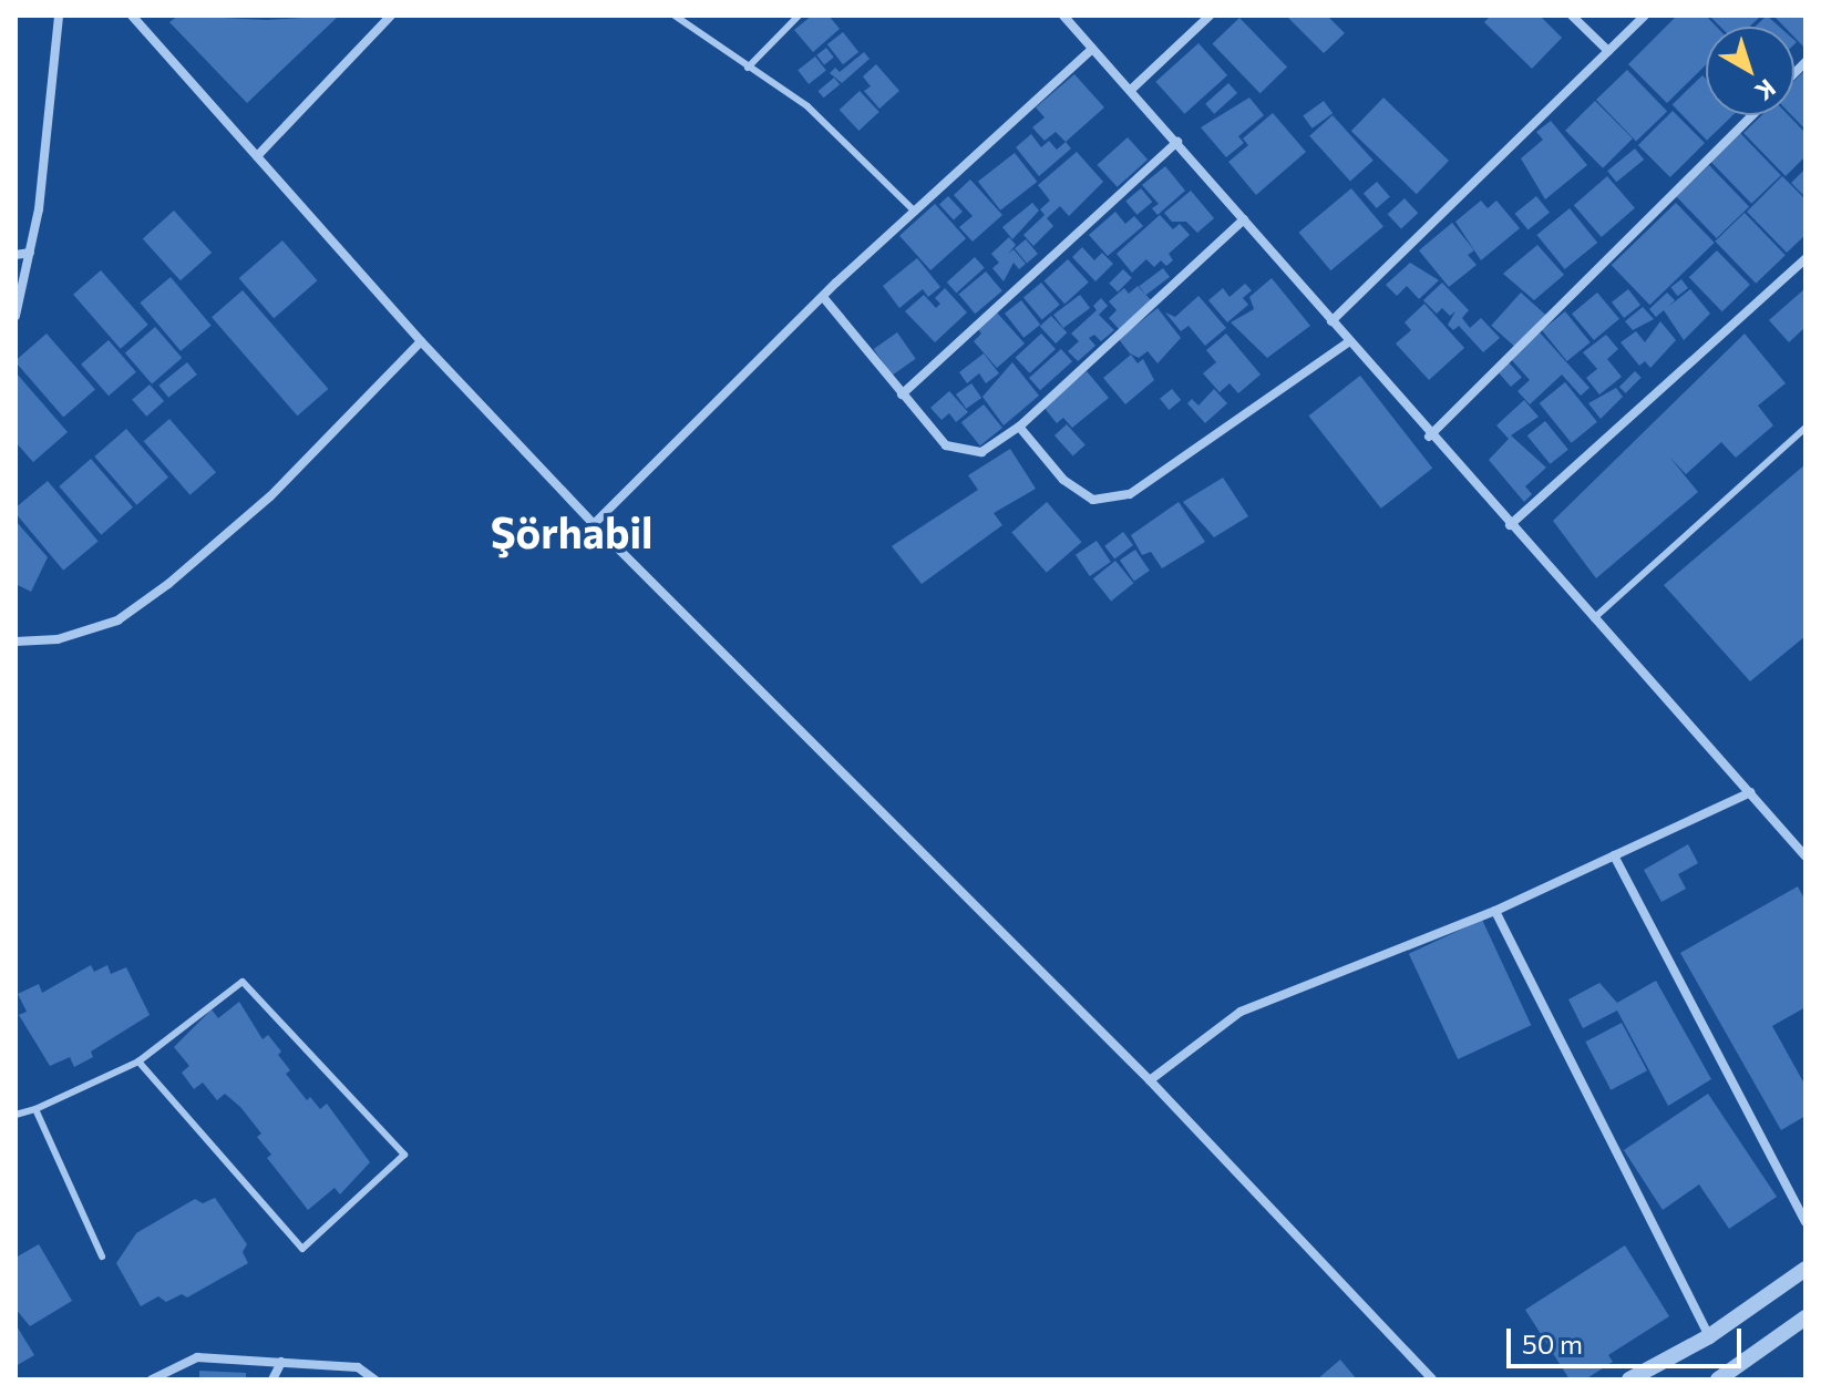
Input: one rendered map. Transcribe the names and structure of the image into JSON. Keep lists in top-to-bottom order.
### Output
{
  "districts": ["Şörhabil"],
  "scale_bar": "50 m",
  "north": "bottom right"
}
